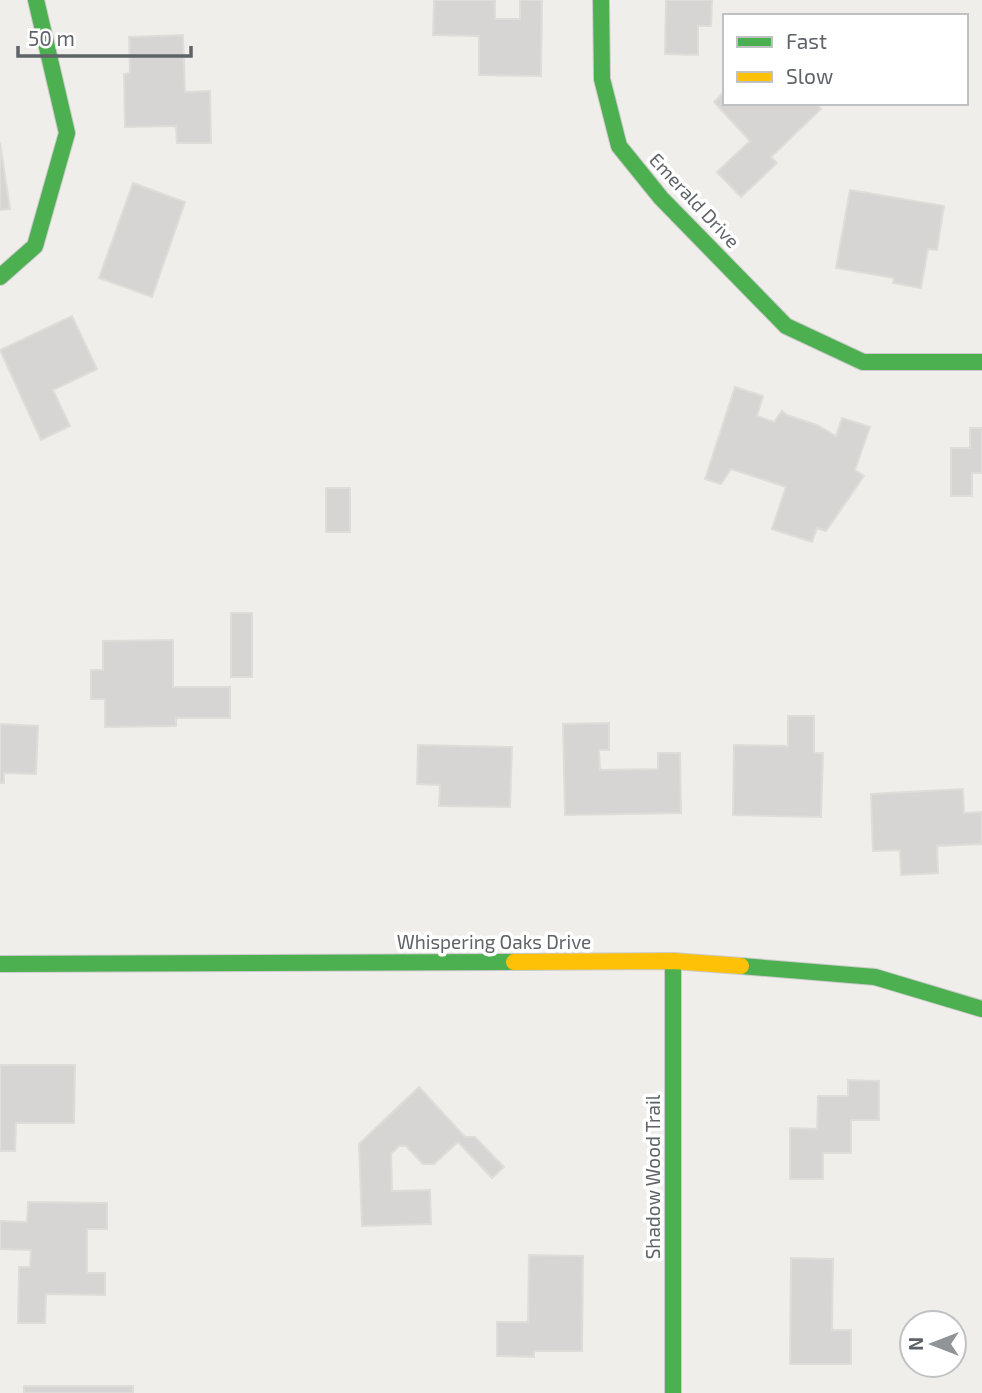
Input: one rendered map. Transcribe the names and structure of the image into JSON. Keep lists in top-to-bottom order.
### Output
{
  "streets": {
    "street": ["Emerald Drive", "Whispering Oaks Drive", "Shadow Wood Trail"]
  },
  "crossings": [
    ["Whispering Oaks Drive", "Shadow Wood Trail"]
  ],
  "legend": ["Fast", "Slow"],
  "scale_bar": "50 m",
  "north": "left"
}
